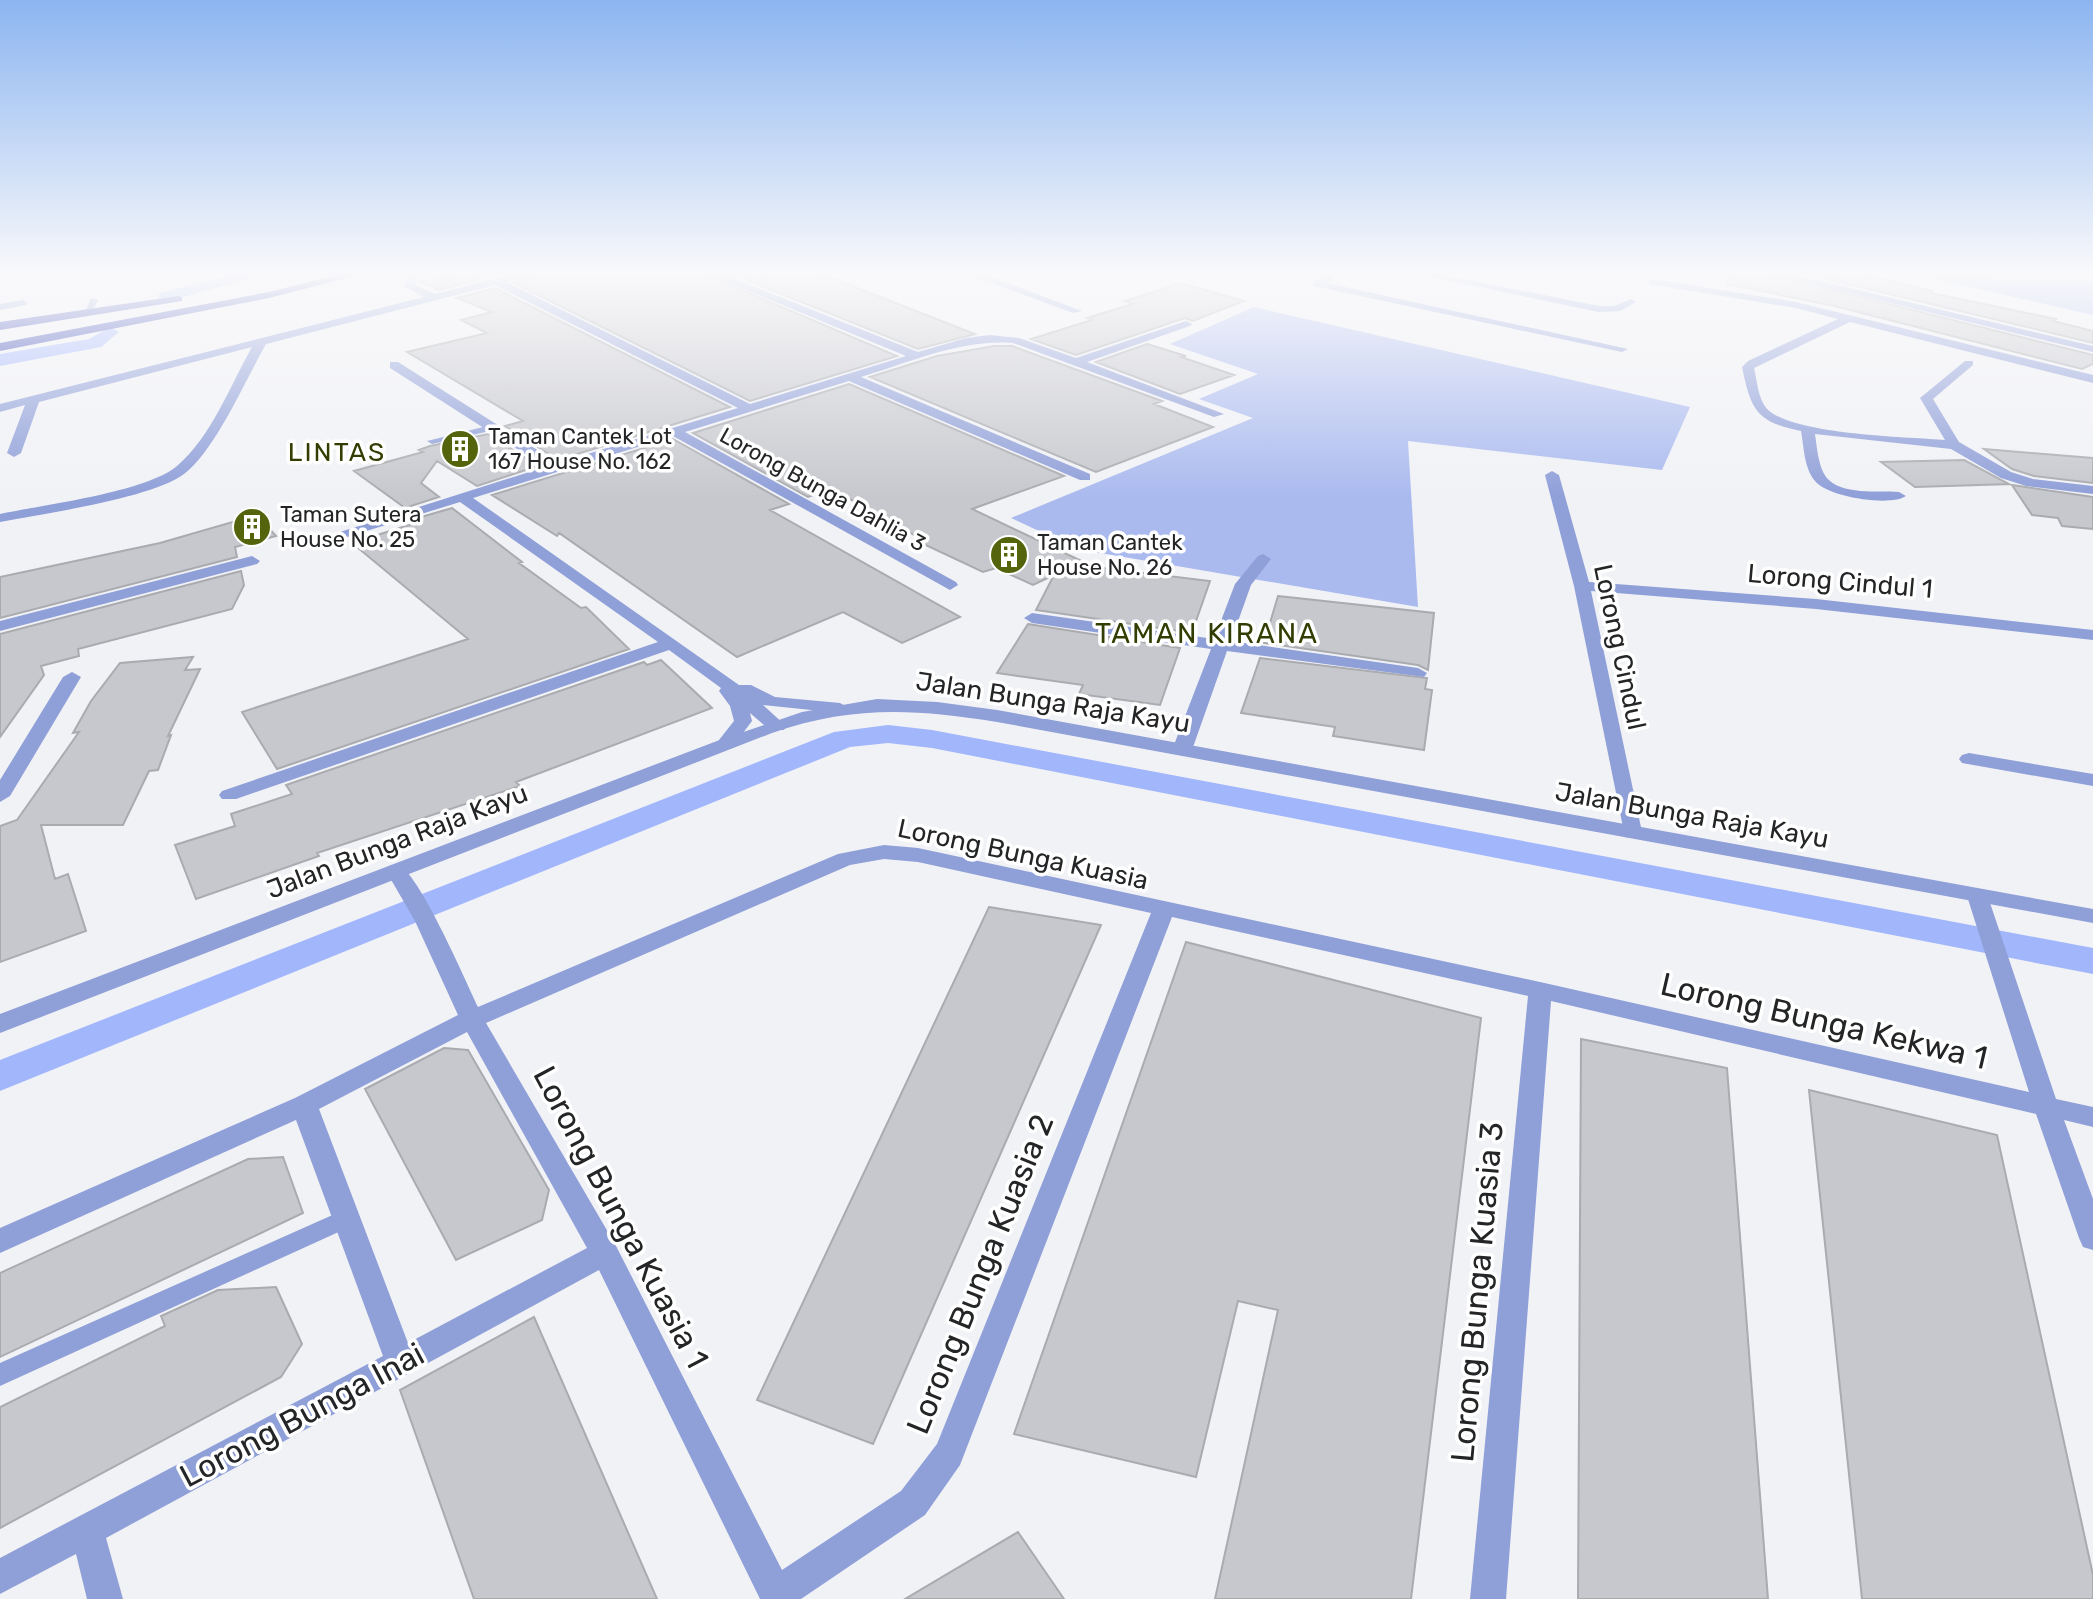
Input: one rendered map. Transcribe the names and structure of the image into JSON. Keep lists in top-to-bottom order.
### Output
{
  "streets": {
    "street": [
      "Lorong Bunga Dahlia 3",
      "Lorong Cindul 1",
      "Lorong Cindul",
      "Jalan Bunga Raja Kayu",
      "Lorong Bunga Kuasia",
      "Lorong Bunga Kekwa 1",
      "Lorong Bunga Kuasia 1",
      "Lorong Bunga Kuasia 2",
      "Lorong Bunga Kuasia 3",
      "Lorong Bunga Inai"
    ]
  },
  "crossings": [
    ["Lorong Cindul 1", "Lorong Cindul"],
    ["Lorong Cindul", "Jalan Bunga Raja Kayu"],
    ["Jalan Bunga Raja Kayu", "Lorong Bunga Kuasia 1"],
    ["Lorong Bunga Kuasia", "Lorong Bunga Kekwa 1"],
    ["Lorong Bunga Kuasia", "Lorong Bunga Kuasia 1"],
    ["Lorong Bunga Kuasia", "Lorong Bunga Kuasia 2"],
    ["Lorong Bunga Kuasia", "Lorong Bunga Kuasia 3"],
    ["Lorong Bunga Kekwa 1", "Lorong Bunga Kuasia 3"],
    ["Lorong Bunga Kuasia 1", "Lorong Bunga Kuasia 2"],
    ["Lorong Bunga Kuasia 1", "Lorong Bunga Inai"]
  ],
  "districts": ["LINTAS", "TAMAN KIRANA"],
  "places": {
    "building": ["Taman Cantek Lot 167 House No. 162", "Taman Sutera House No. 25", "Taman Cantek House No. 26"]
  }
}
